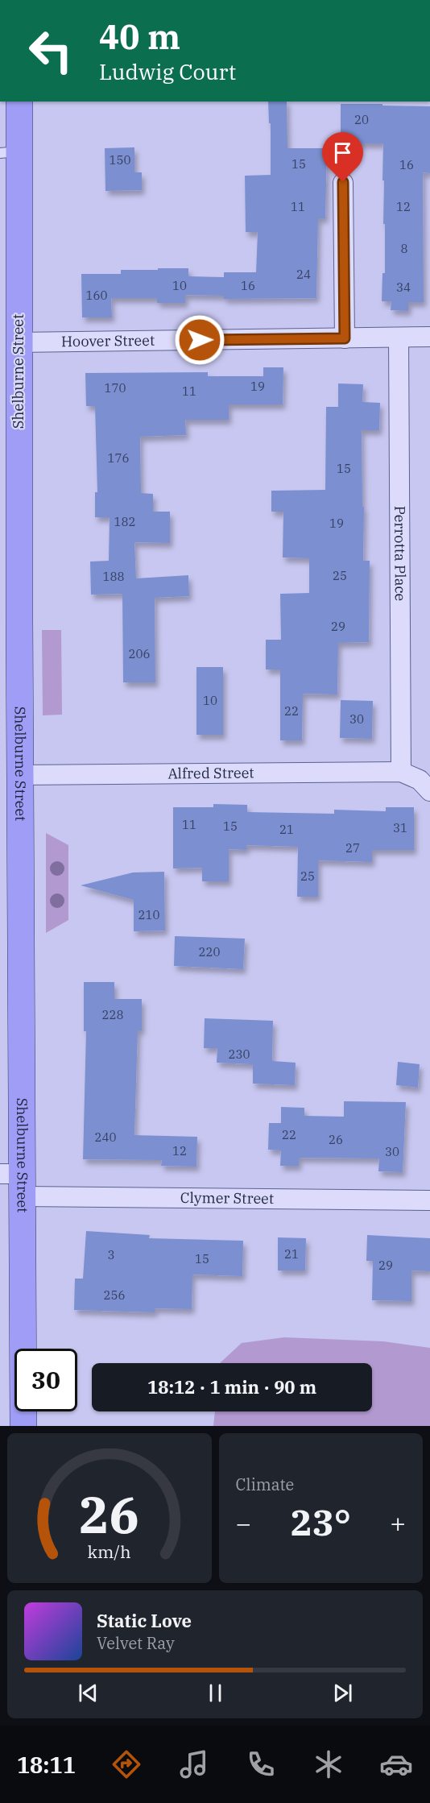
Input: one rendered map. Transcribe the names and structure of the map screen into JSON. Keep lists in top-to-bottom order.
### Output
{
  "streets": {
    "main road": ["Shelburne Street"],
    "street": [
      "Hoover Street",
      "Perrotta Place",
      "Alfred Street",
      "Clymer Street"
    ]
  },
  "crossings": [
    ["Hoover Street", "Shelburne Street"],
    ["Hoover Street", "Perrotta Place"],
    ["Shelburne Street", "Alfred Street"],
    ["Shelburne Street", "Clymer Street"],
    ["Perrotta Place", "Alfred Street"]
  ],
  "house_numbers": [
    "20",
    "150",
    "15",
    "16",
    "11",
    "12",
    "8",
    "24",
    "10",
    "16",
    "34",
    "160",
    "19",
    "170",
    "11",
    "176",
    "15",
    "182",
    "19",
    "25",
    "188",
    "29",
    "206",
    "10",
    "22",
    "30",
    "11",
    "15",
    "31",
    "21",
    "27",
    "25",
    "210",
    "220",
    "228",
    "230",
    "22",
    "240",
    "26",
    "12",
    "30",
    "21",
    "3",
    "15",
    "29",
    "256"
  ],
  "page": {
    "turn": ["40 m", "Ludwig Court"],
    "limit": "30",
    "trip": "18:12 · 1 min · 90 m",
    "tile": "Climate",
    "heat": ["−", "23°", "+"],
    "song": ["Static Love", "Velvet Ray"],
    "tabs": "18:11",
    "gauge": ["26", "km/h"]
  }
}
